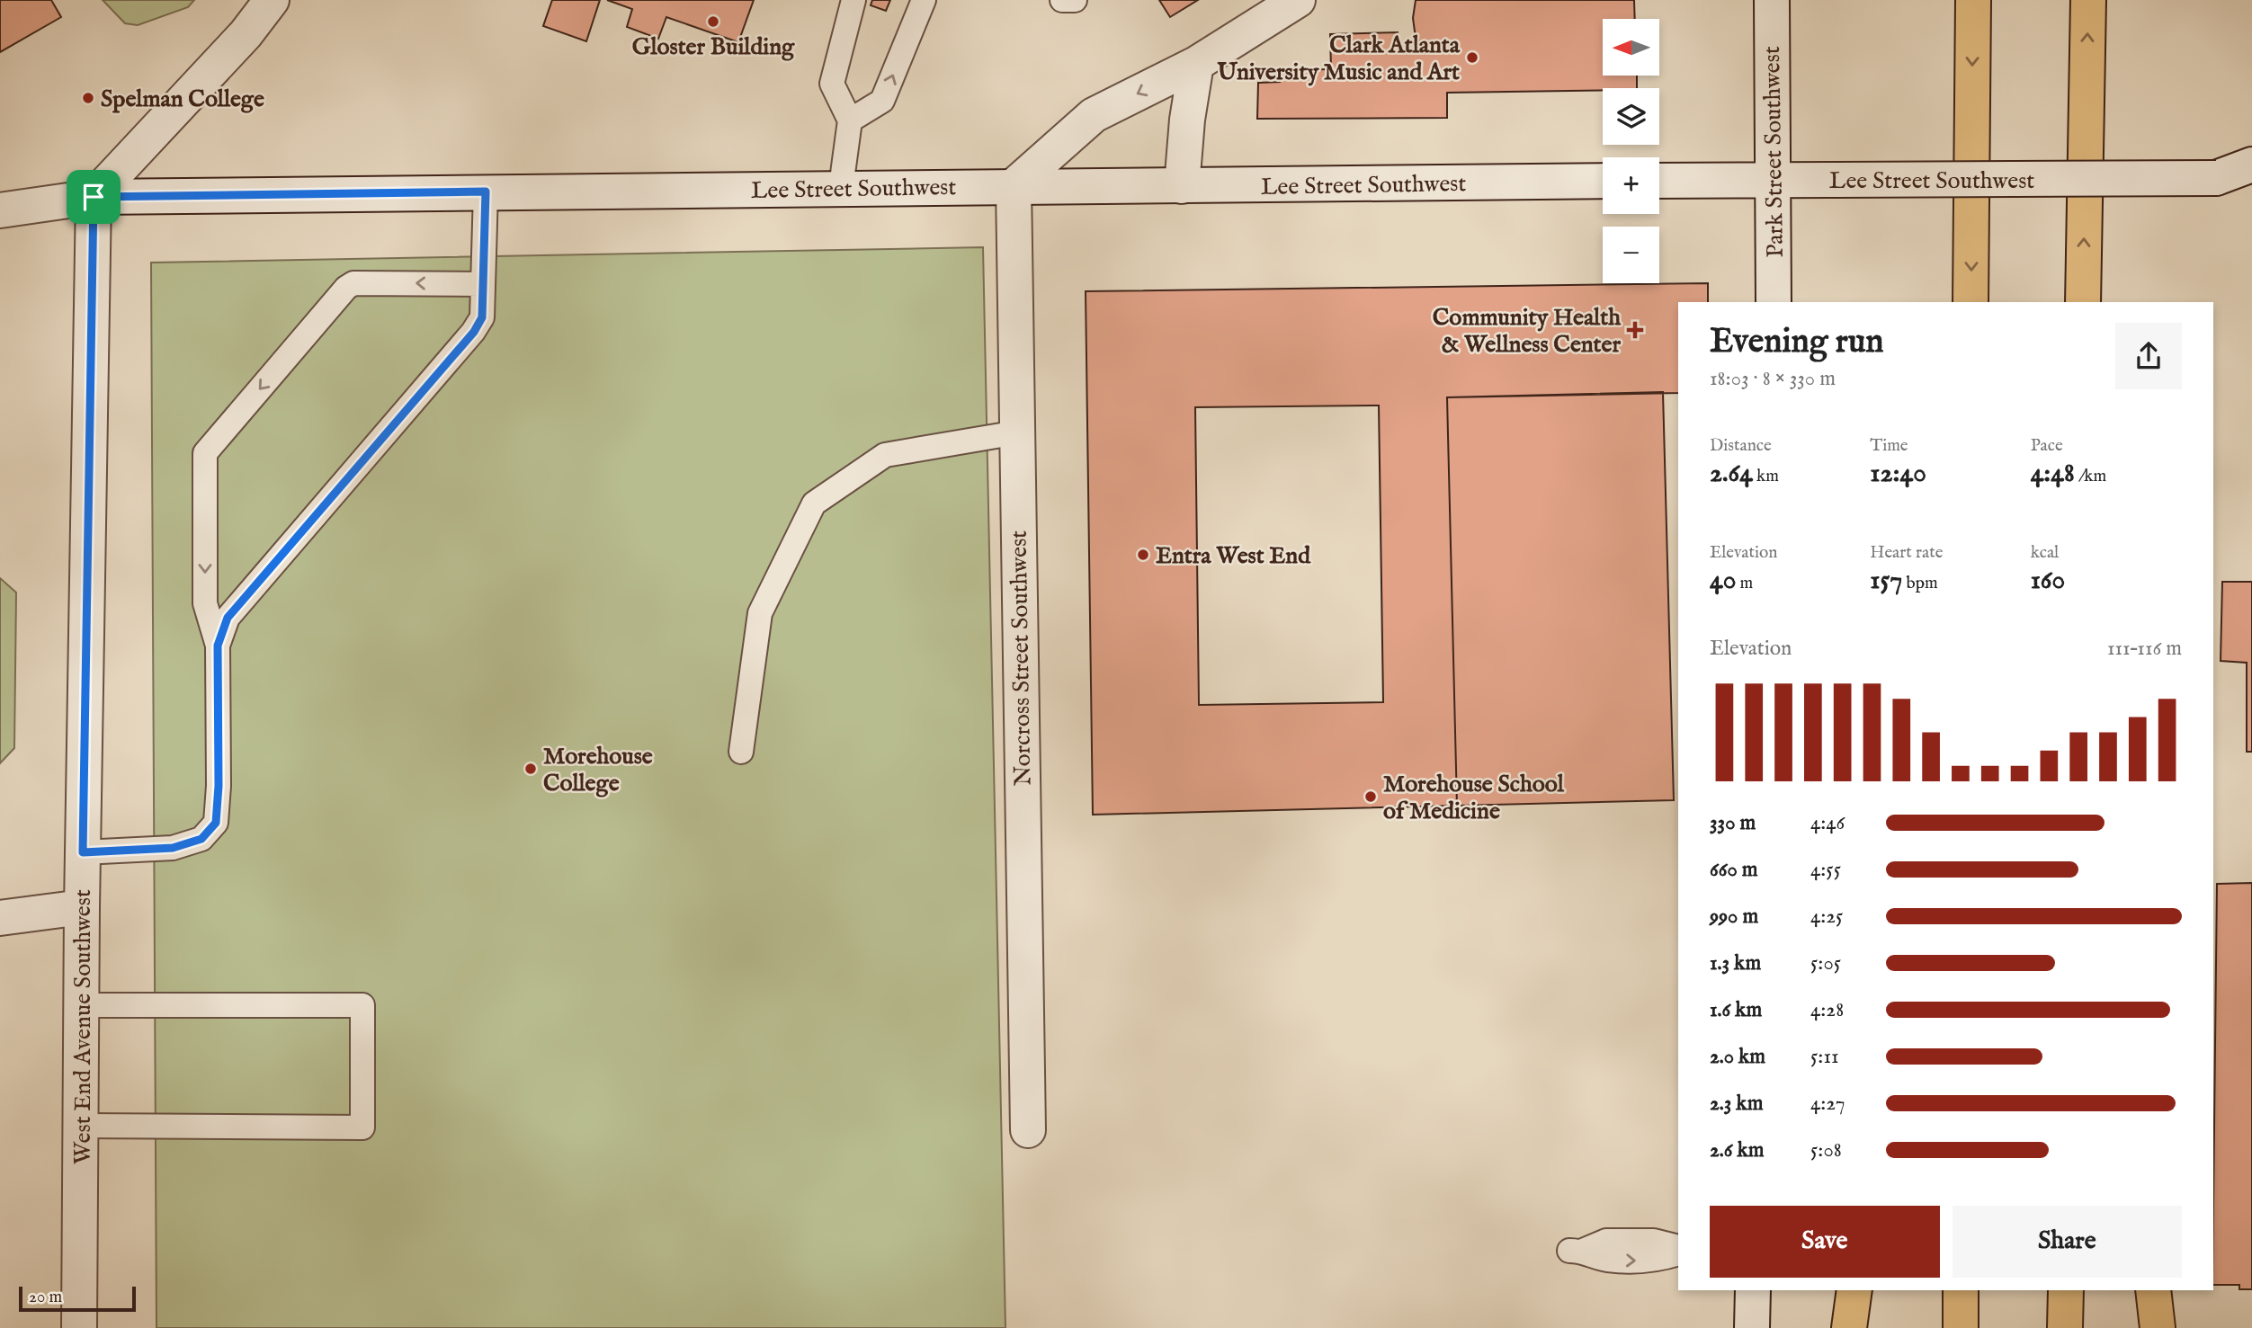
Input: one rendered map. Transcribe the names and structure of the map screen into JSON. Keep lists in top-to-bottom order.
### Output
{
  "streets": {
    "street": [
      "Park Street Southwest",
      "Lee Street Southwest",
      "Norcross Street Southwest",
      "West End Avenue Southwest"
    ]
  },
  "crossings": [
    ["Park Street Southwest", "Lee Street Southwest"],
    ["Lee Street Southwest", "Norcross Street Southwest"],
    ["Lee Street Southwest", "West End Avenue Southwest"]
  ],
  "places": {
    "other": [
      "Gloster Building",
      "Clark Atlanta University Music and Art",
      "Spelman College",
      "Entra West End",
      "Morehouse College",
      "Morehouse School of Medicine"
    ],
    "health": ["Community Health & Wellness Center"]
  },
  "scale_bar": "20 m",
  "north": "left",
  "page": {
    "map_buttons": ["+", "−"],
    "heading": ["Evening run", "18:03 · 8 × 330 m"],
    "stats": [
      ["Distance", "2.64 km"],
      ["Time", "12:40"],
      ["Pace", "4:48 /km"],
      ["Elevation", "40 m"],
      ["Heart rate", "157 bpm"],
      ["kcal", "160"]
    ],
    "chart": ["Elevation", "111–116 m"],
    "list": [
      {
        "name": "330 m",
        "note": "4:46"
      },
      {
        "name": "660 m",
        "note": "4:55"
      },
      {
        "name": "990 m",
        "note": "4:25"
      },
      {
        "name": "1.3 km",
        "note": "5:05"
      },
      {
        "name": "1.6 km",
        "note": "4:28"
      },
      {
        "name": "2.0 km",
        "note": "5:11"
      },
      {
        "name": "2.3 km",
        "note": "4:27"
      },
      {
        "name": "2.6 km",
        "note": "5:08"
      }
    ],
    "buttons": ["Save", "Share"],
    "scale": "20 m"
  }
}
